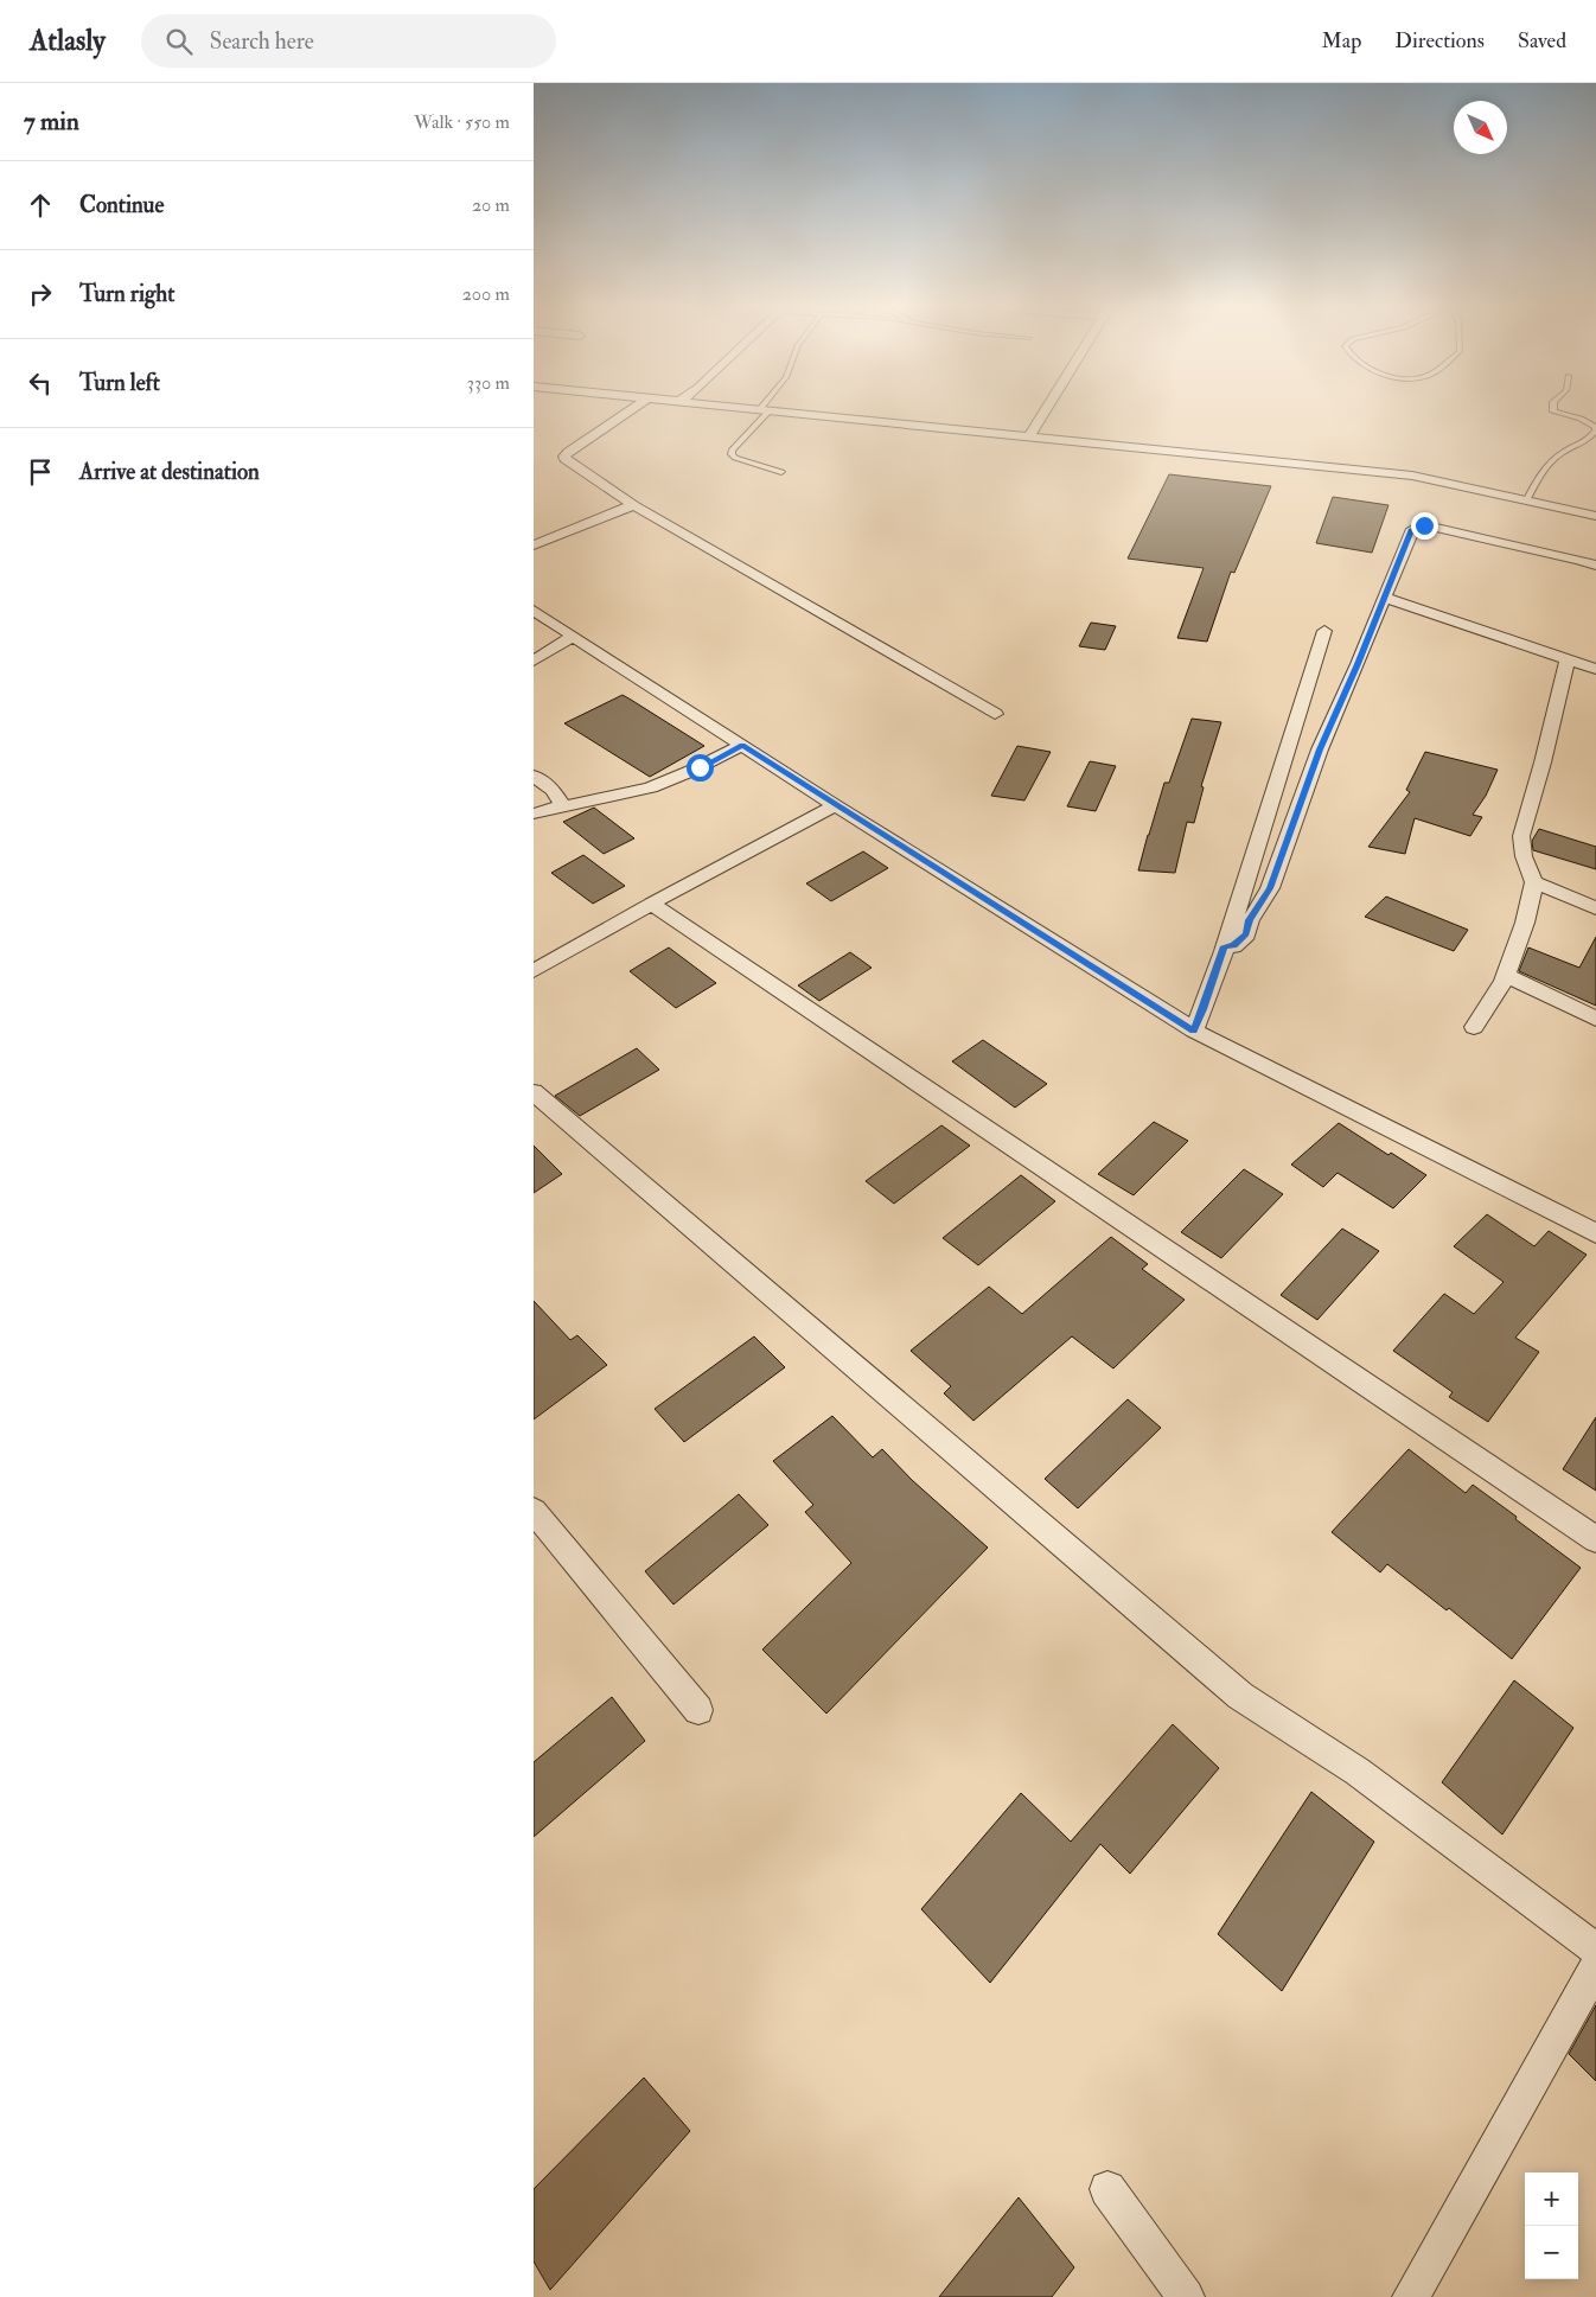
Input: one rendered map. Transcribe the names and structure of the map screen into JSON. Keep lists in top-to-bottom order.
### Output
{
  "north": "bottom right",
  "page": {
    "header": "Atlasly",
    "search": "Search here",
    "nav": ["Map", "Directions", "Saved"],
    "heading": ["7 min", "Walk · 550 m"],
    "list": [
      ["Continue", "20 m"],
      ["Turn right", "200 m"],
      ["Turn left", "330 m"],
      "Arrive at destination"
    ],
    "map_buttons": ["+", "−"]
  }
}
